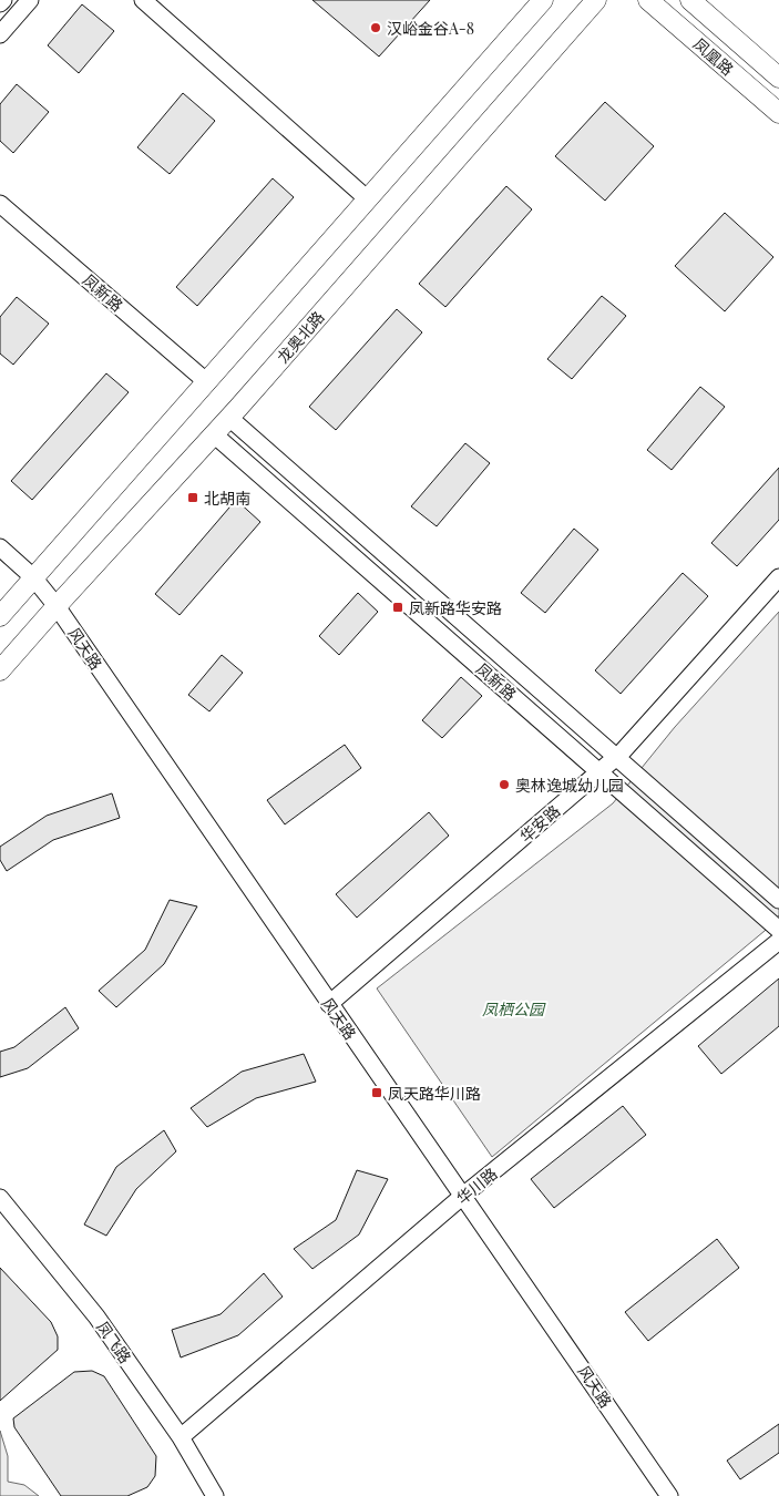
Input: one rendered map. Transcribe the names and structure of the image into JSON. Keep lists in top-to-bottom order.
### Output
{
  "streets": {
    "main road": ["凤凰路", "龙奥北路"],
    "street": [
      "凤新路",
      "风天路",
      "华安路",
      "华川路",
      "凤飞路"
    ]
  },
  "crossings": [
    ["凤新路", "龙奥北路"],
    ["凤新路", "华安路"],
    ["龙奥北路", "风天路"],
    ["风天路", "华安路"],
    ["风天路", "华川路"],
    ["华川路", "凤飞路"]
  ],
  "parks": ["凤栖公园"],
  "places": {
    "other": ["汉峪金谷A-8", "奥林逸城幼儿园"],
    "transit": ["北胡南", "凤新路华安路", "凤天路华川路"]
  }
}
